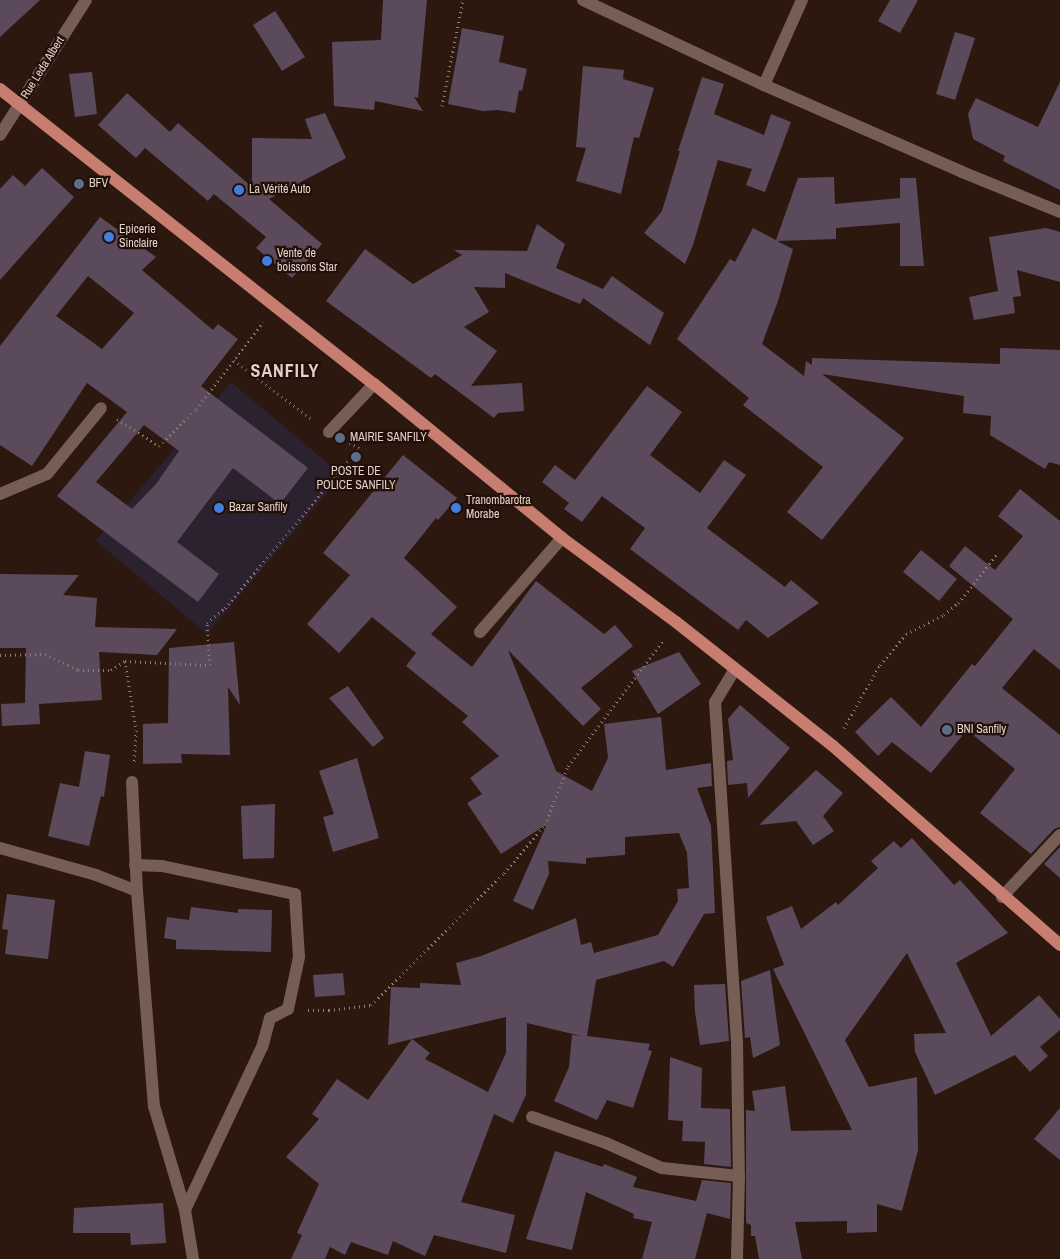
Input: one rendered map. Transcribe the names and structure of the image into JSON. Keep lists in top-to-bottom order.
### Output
{
  "streets": {
    "street": ["Rue Leda Albert"]
  },
  "districts": ["SANFILY"],
  "places": [
    "BFV",
    "La Vérité Auto",
    "Epicerie Sinclaire",
    "Vente de boissons Star",
    "MAIRIE SANFILY",
    "POSTE DE POLICE SANFILY",
    "Bazar Sanfily",
    "Tranombarotra Morabe",
    "BNI Sanfily"
  ]
}
